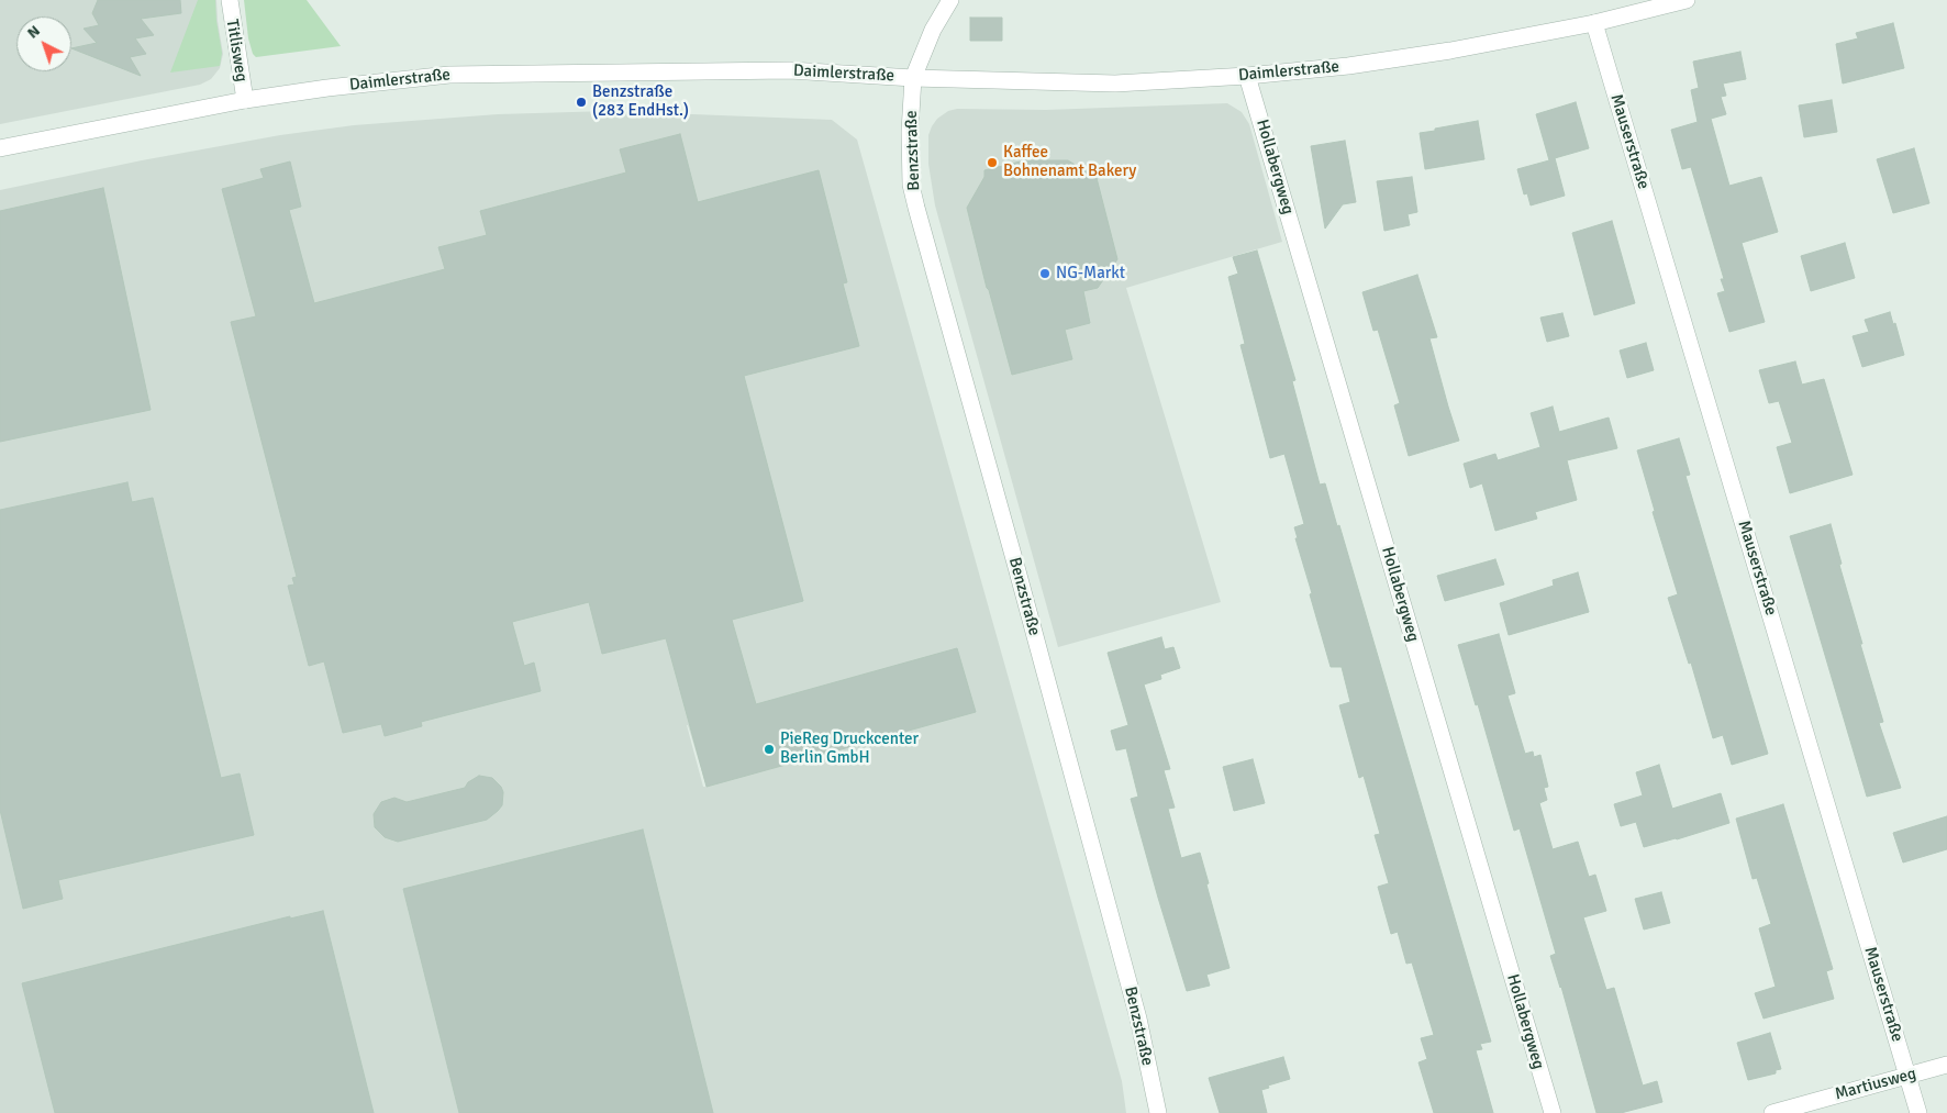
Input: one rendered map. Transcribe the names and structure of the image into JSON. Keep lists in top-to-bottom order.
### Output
{
  "streets": {
    "street": [
      "Titlisweg",
      "Daimlerstraße",
      "Mauserstraße",
      "Benzstraße",
      "Hollabergweg",
      "Martiusweg"
    ]
  },
  "crossings": [
    ["Titlisweg", "Daimlerstraße"],
    ["Daimlerstraße", "Mauserstraße"],
    ["Daimlerstraße", "Benzstraße"],
    ["Daimlerstraße", "Hollabergweg"],
    ["Mauserstraße", "Martiusweg"]
  ],
  "places": [
    "Benzstraße (283 EndHst.)",
    "Kaffee Bohnenamt Bakery",
    "NG-Markt",
    "PieReg Druckcenter Berlin GmbH"
  ],
  "north": "top left"
}
